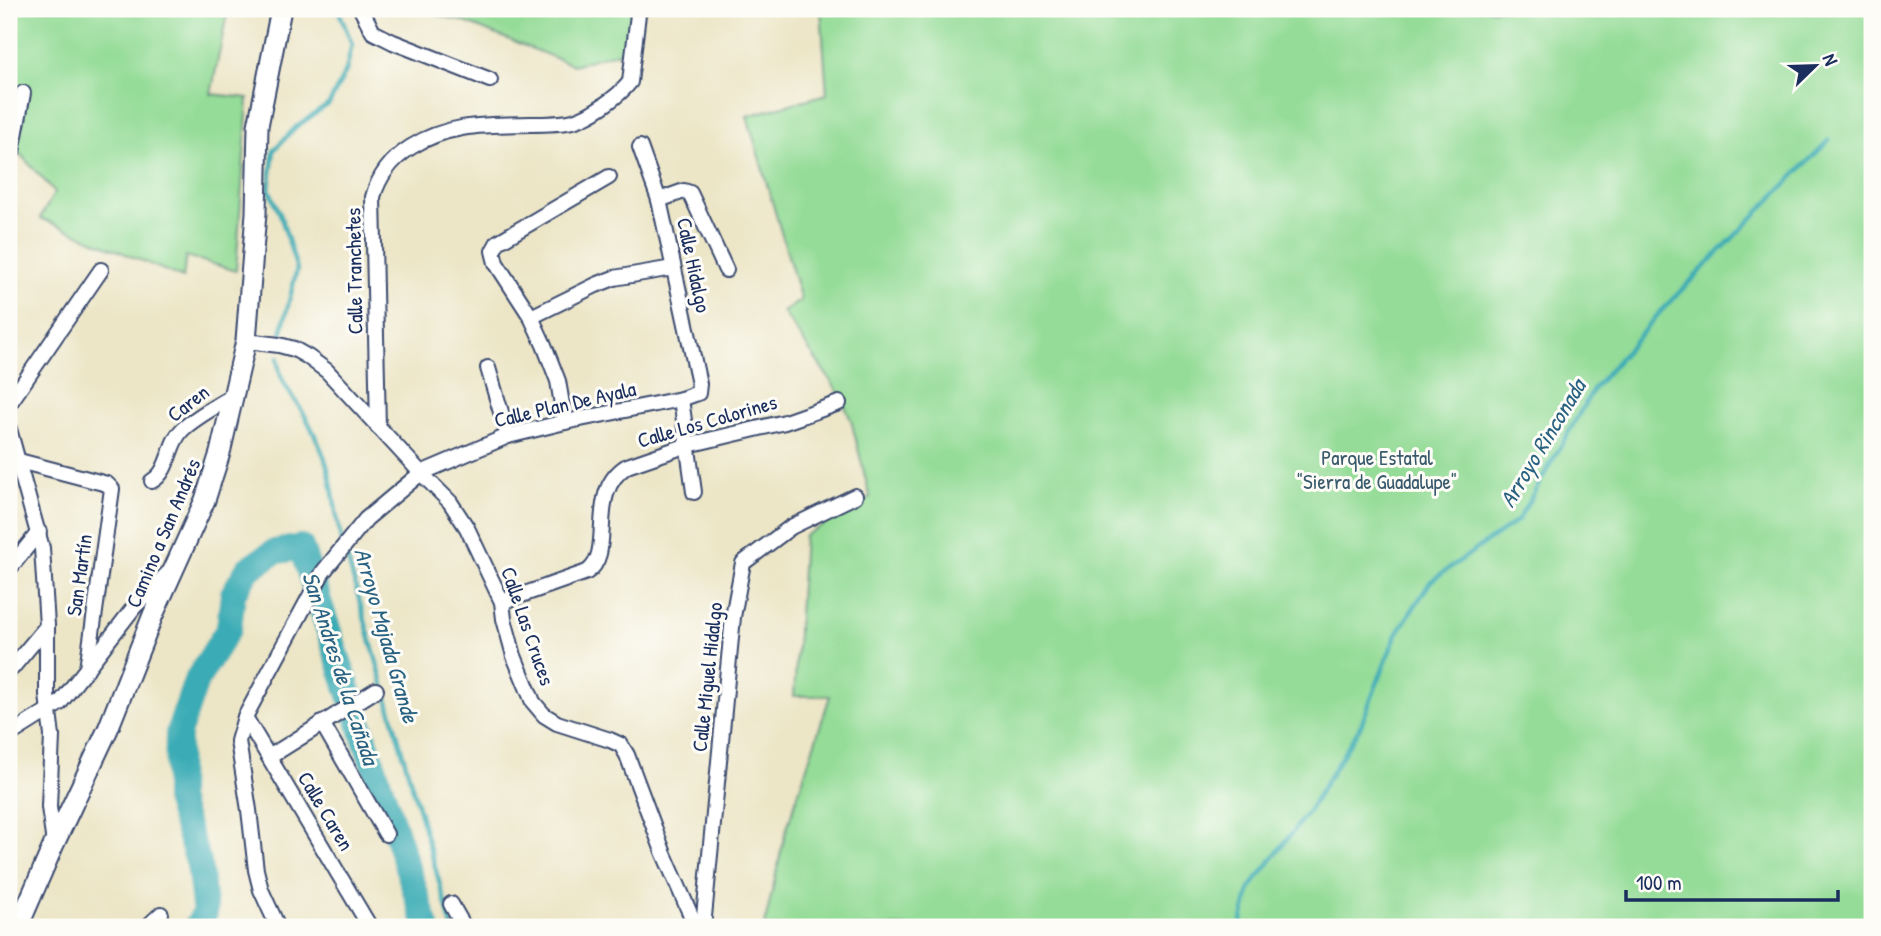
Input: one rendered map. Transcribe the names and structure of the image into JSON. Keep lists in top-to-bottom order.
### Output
{
  "streets": {
    "street": [
      "Calle Hidalgo",
      "Calle Tranchetes",
      "Caren",
      "Calle Plan De Ayala",
      "Calle Los Colorines",
      "Camino a San Andrés",
      "San Martín",
      "Calle Las Cruces",
      "Calle Miguel Hidalgo",
      "Calle Caren"
    ]
  },
  "crossings": [
    ["Calle Hidalgo", "Calle Plan De Ayala"],
    ["Calle Tranchetes", "Calle Las Cruces"],
    ["Caren", "Camino a San Andrés"],
    ["Calle Plan De Ayala", "Calle Las Cruces"],
    ["Calle Plan De Ayala", "Calle Caren"],
    ["Calle Los Colorines", "Calle Las Cruces"],
    ["Camino a San Andrés", "Calle Las Cruces"]
  ],
  "water": ["Arroyo Rinconada", "Arroyo Majada Grande", "San Andres de la Cañada"],
  "parks": ["Parque Estatal \"Sierra de Guadalupe\""],
  "scale_bar": "100 m",
  "north": "top right"
}
